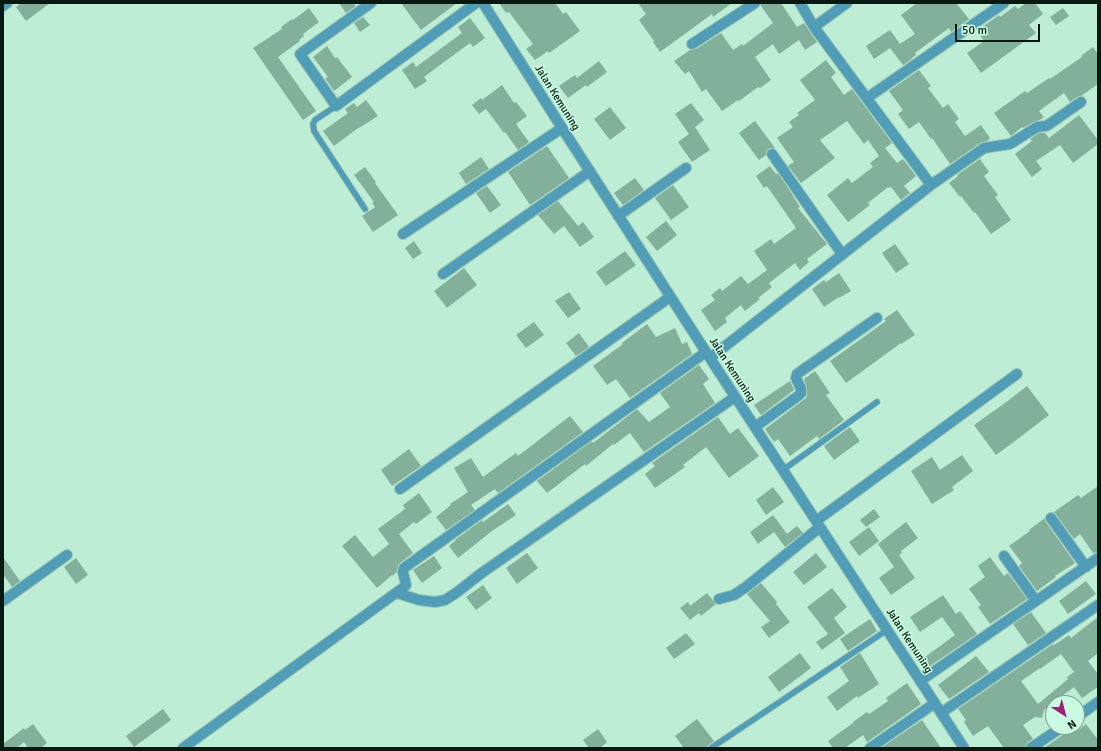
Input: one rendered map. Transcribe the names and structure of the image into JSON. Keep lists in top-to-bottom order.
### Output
{
  "streets": {
    "street": ["Jalan Kemuning"]
  },
  "scale_bar": "50 m",
  "north": "bottom right"
}
